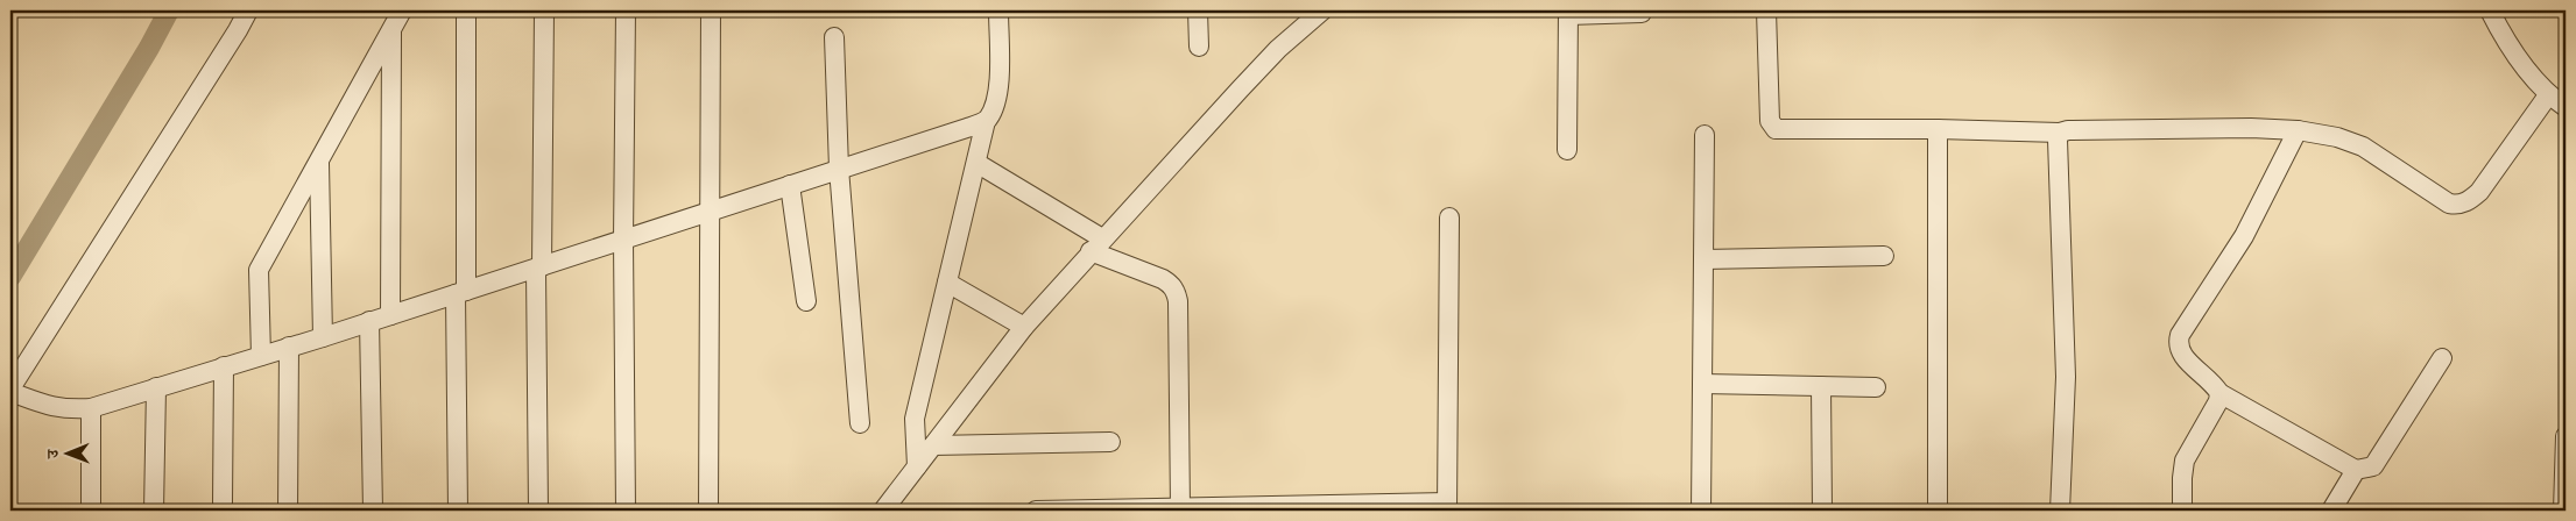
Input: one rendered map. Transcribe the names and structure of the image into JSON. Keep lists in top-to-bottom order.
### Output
{
  "north": "left"
}
